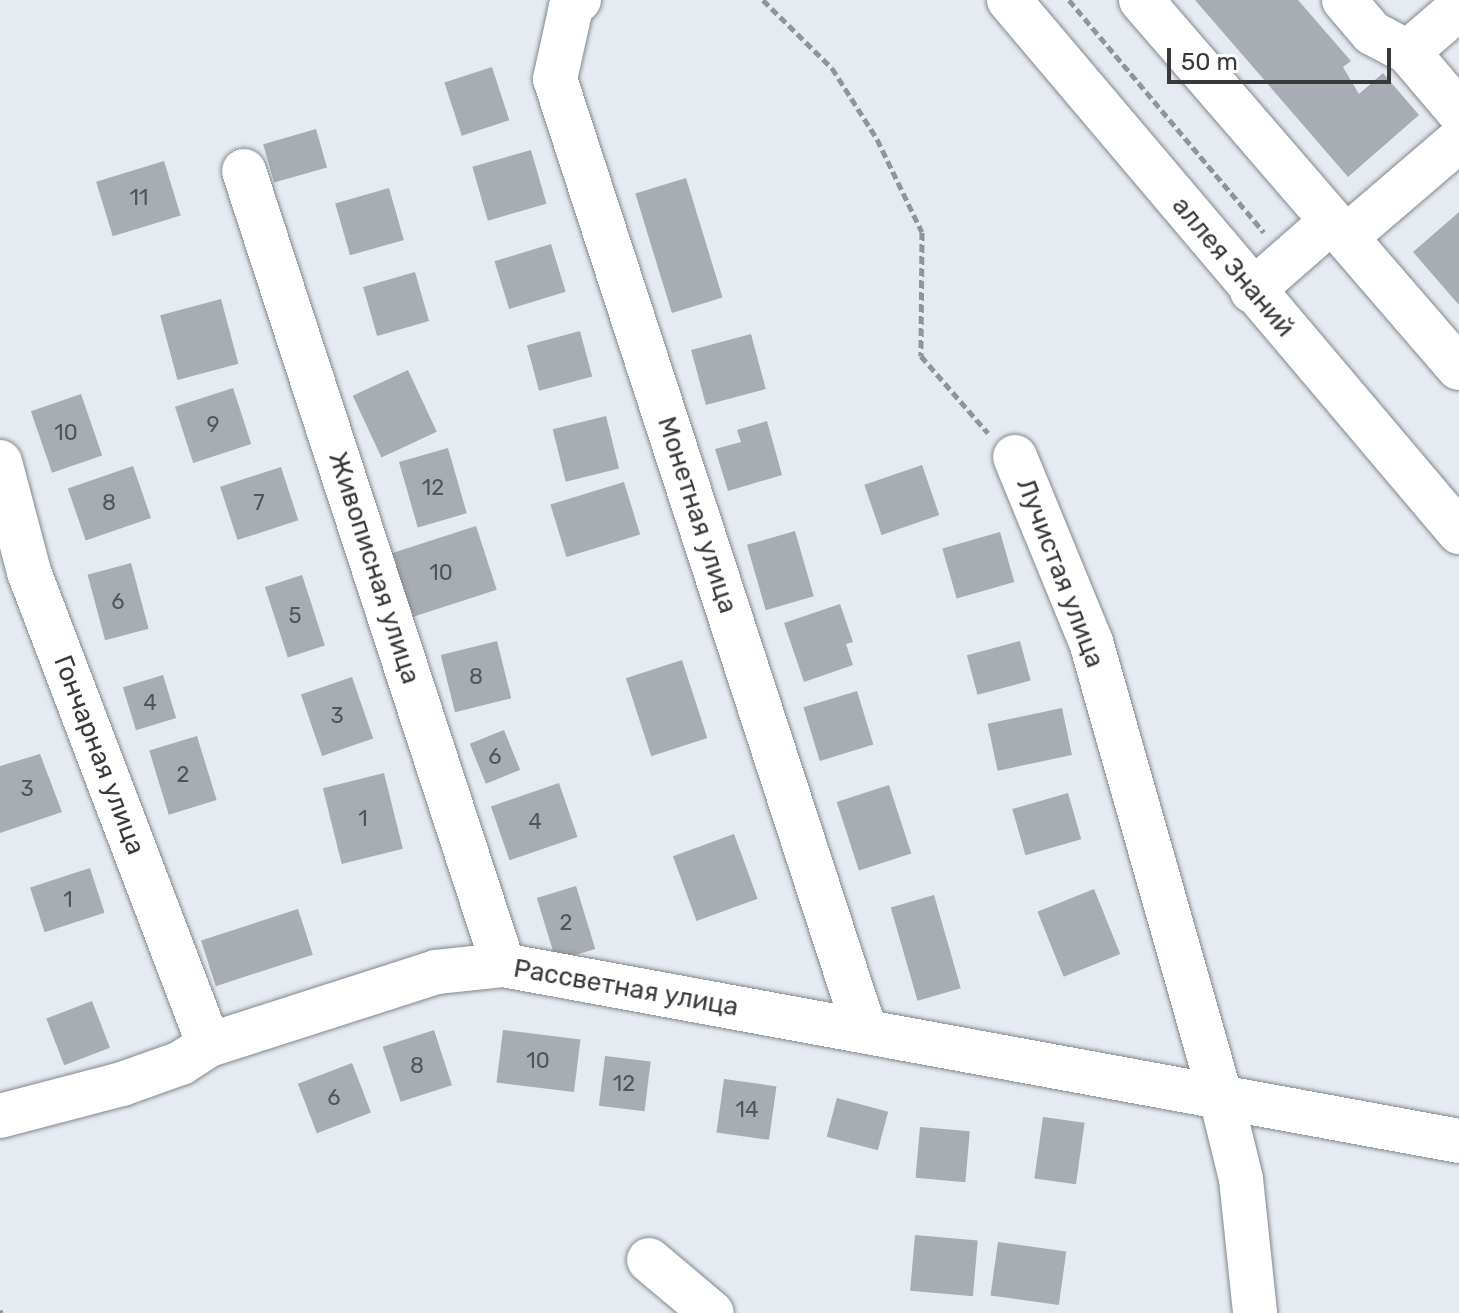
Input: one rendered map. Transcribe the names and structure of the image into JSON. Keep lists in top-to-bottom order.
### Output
{
  "streets": {
    "street": [
      "аллея Знаний",
      "Монетная улица",
      "Живописная улица",
      "Лучистая улица",
      "Гончарная улица",
      "Рассветная улица"
    ]
  },
  "crossings": [
    ["Монетная улица", "Рассветная улица"],
    ["Живописная улица", "Рассветная улица"],
    ["Лучистая улица", "Рассветная улица"],
    ["Гончарная улица", "Рассветная улица"]
  ],
  "house_numbers": [
    "11",
    "9",
    "10",
    "12",
    "8",
    "7",
    "10",
    "6",
    "5",
    "8",
    "4",
    "3",
    "6",
    "2",
    "3",
    "1",
    "4",
    "1",
    "2",
    "10",
    "8",
    "12",
    "6",
    "14"
  ],
  "scale_bar": "50 m"
}
